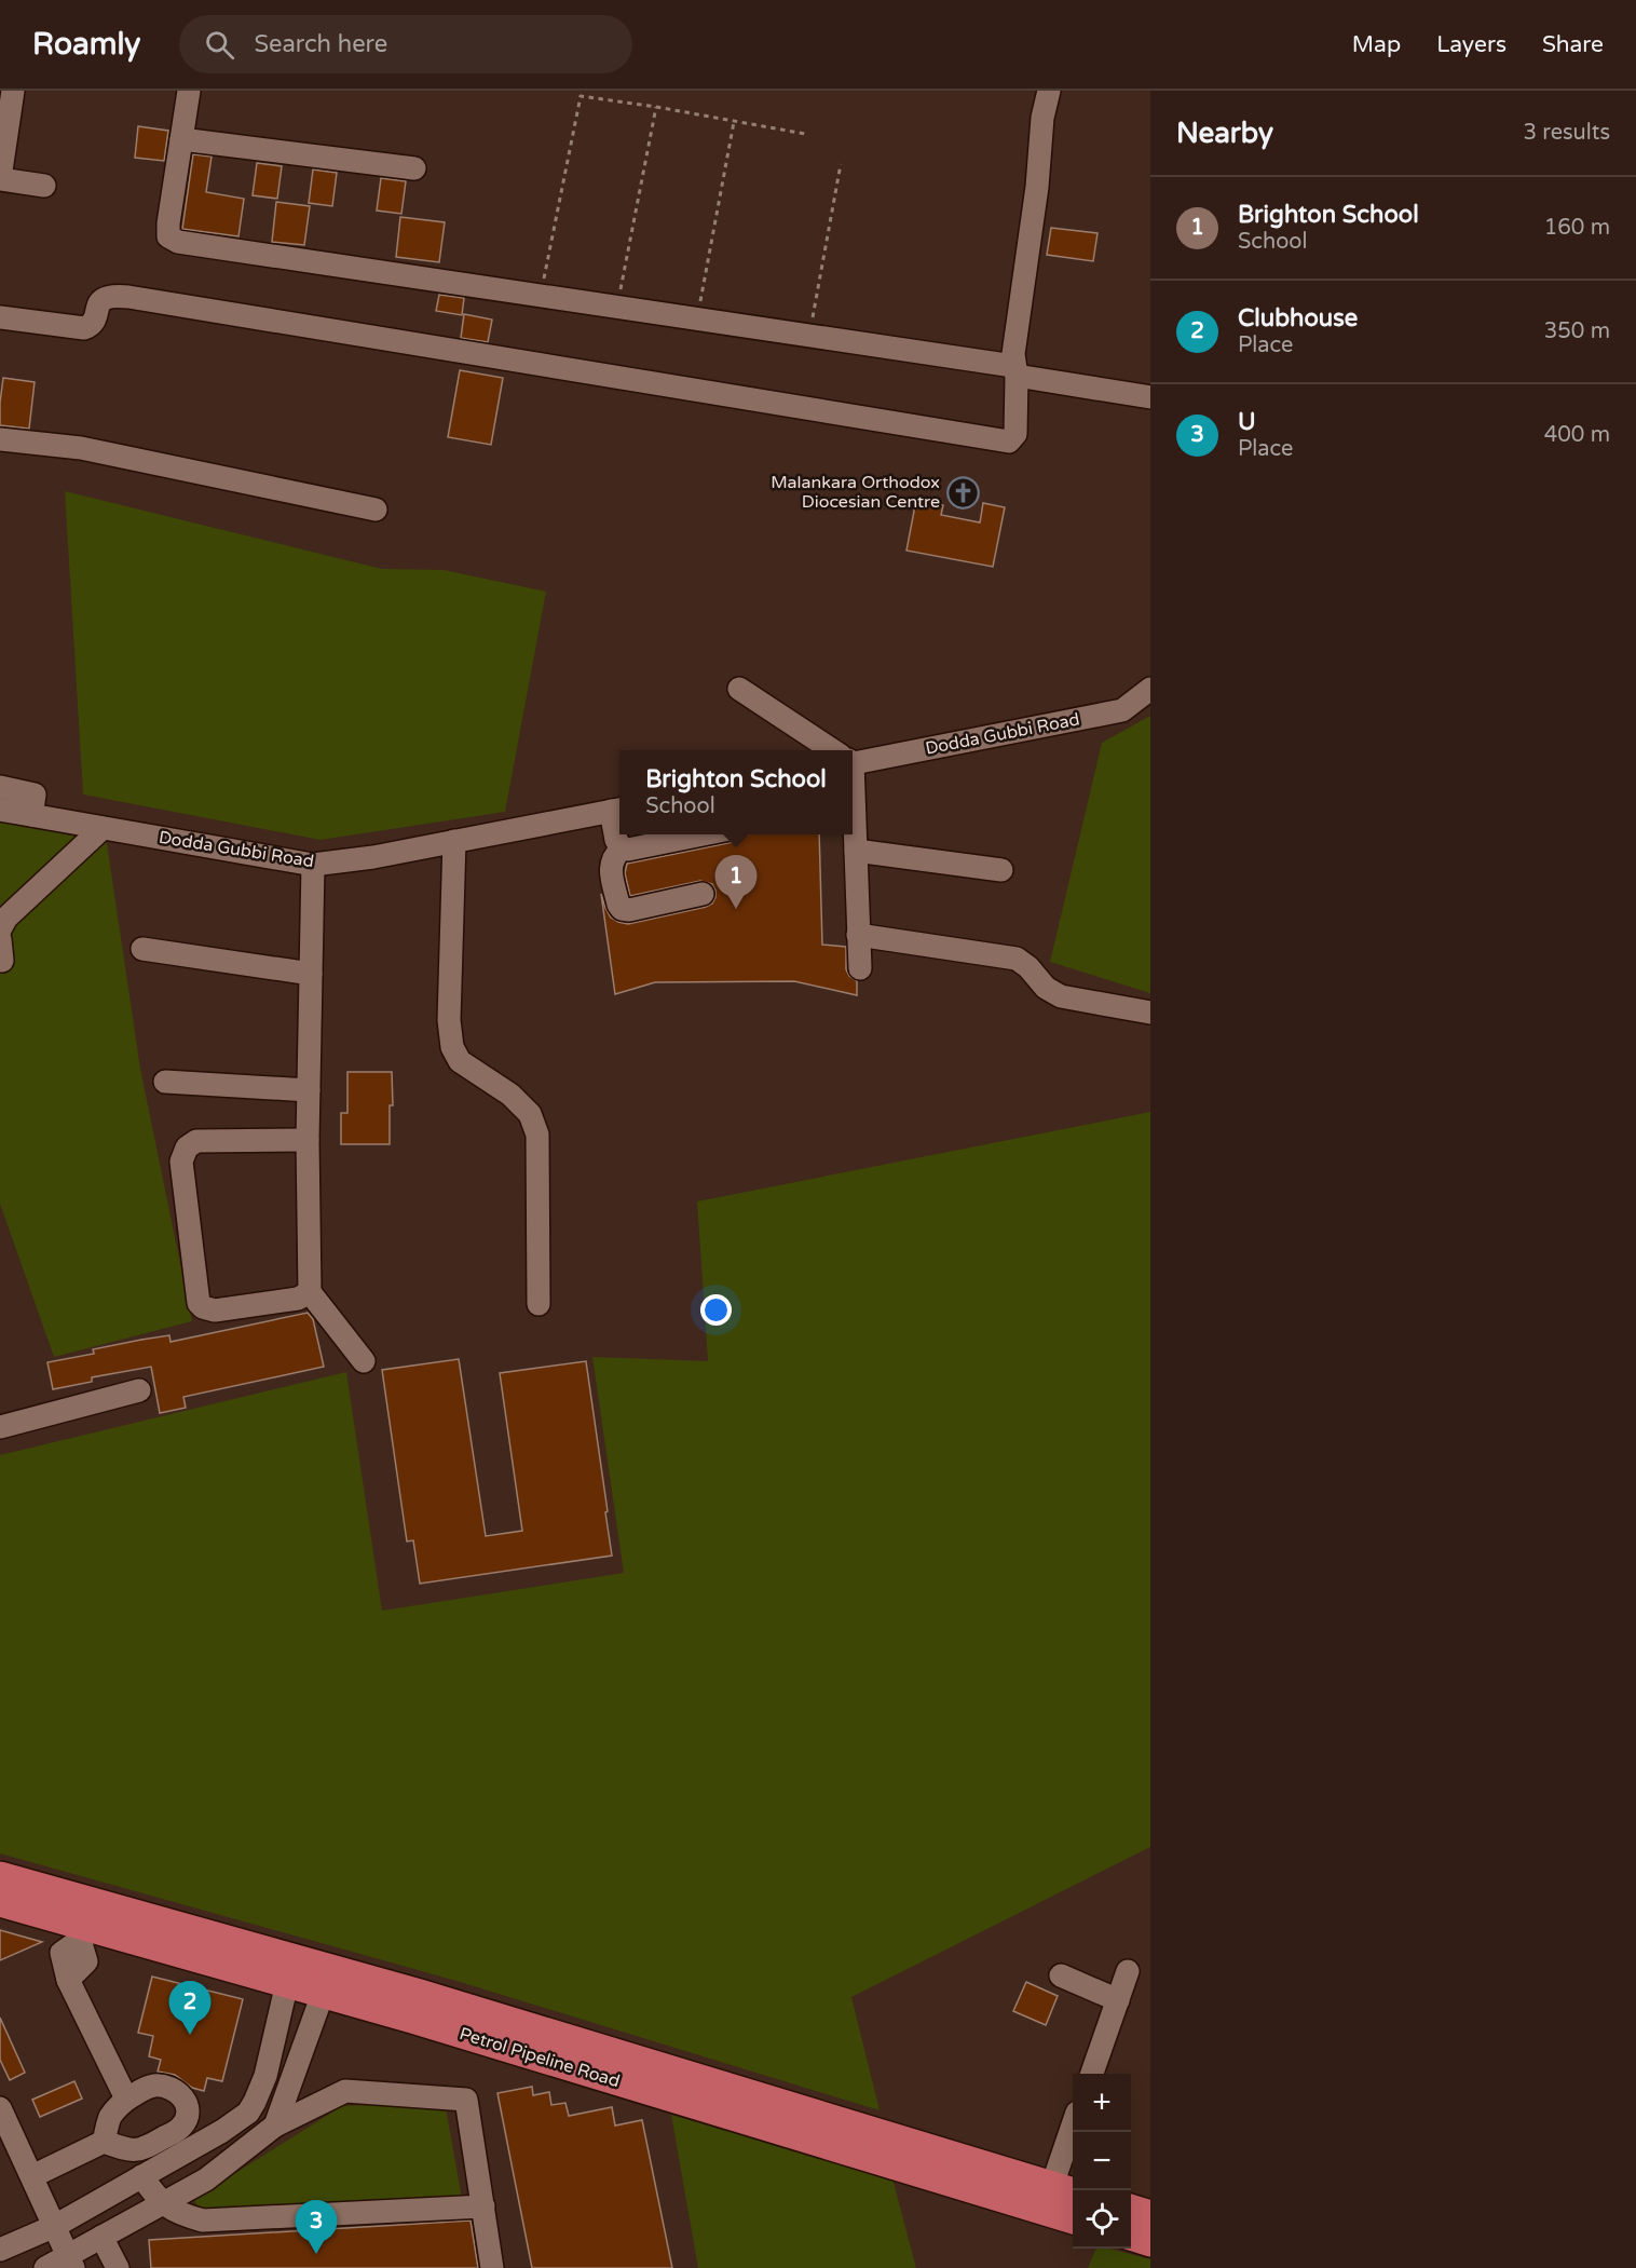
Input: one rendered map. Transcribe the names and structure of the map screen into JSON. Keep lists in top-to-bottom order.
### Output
{
  "streets": {
    "main road": ["Petrol Pipeline Road"],
    "street": ["Dodda Gubbi Road"]
  },
  "places": {
    "church": ["Malankara Orthodox Diocesian Centre"]
  },
  "page": {
    "header": "Roamly",
    "search": "Search here",
    "nav": ["Map", "Layers", "Share"],
    "heading": ["Nearby", "3 results"],
    "list": [
      {
        "mark": "1",
        "name": "Brighton School",
        "note": "School",
        "value": "160 m"
      },
      {
        "mark": "2",
        "name": "Clubhouse",
        "note": "Place",
        "value": "350 m"
      },
      {
        "mark": "3",
        "name": "U",
        "note": "Place",
        "value": "400 m"
      }
    ],
    "popup": ["Brighton School", "School"],
    "pins": ["1", "2", "3"],
    "map_buttons": ["+", "−"]
  }
}
